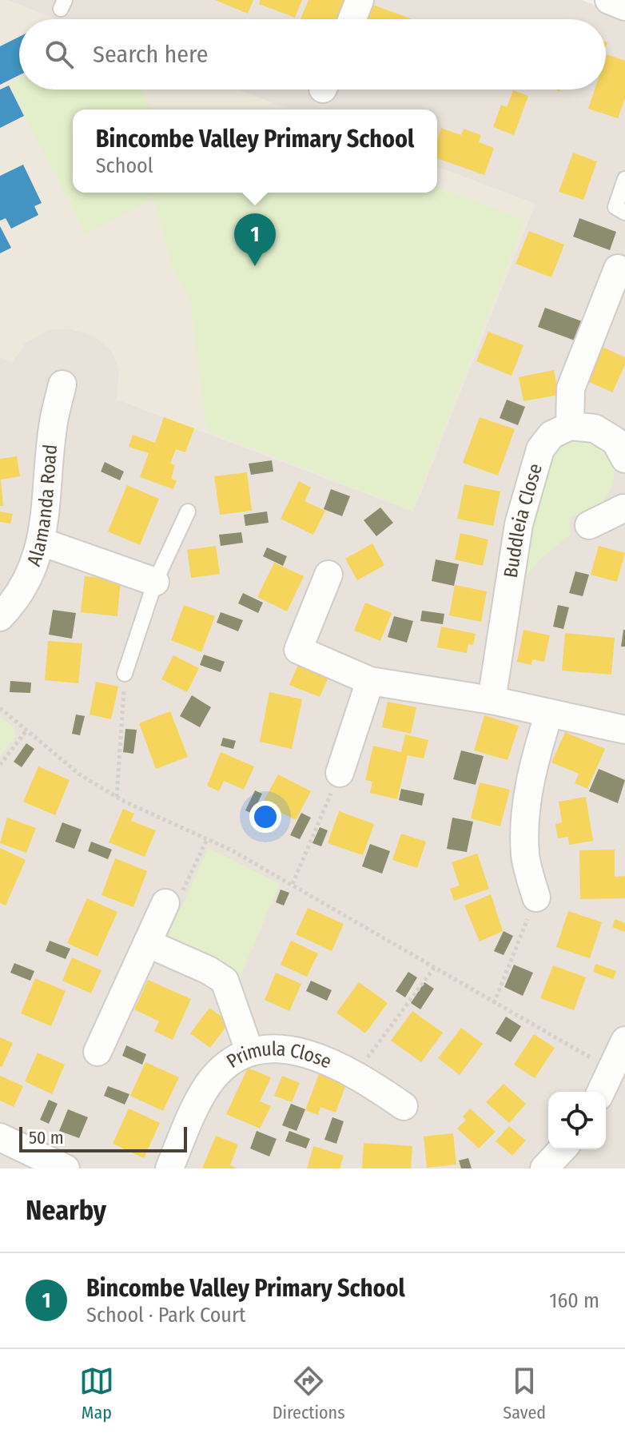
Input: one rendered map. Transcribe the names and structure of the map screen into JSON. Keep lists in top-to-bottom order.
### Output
{
  "streets": {
    "street": ["Alamanda Road", "Buddleia Close", "Primula Close"]
  },
  "scale_bar": "50 m",
  "page": {
    "search": "Search here",
    "popup": ["Bincombe Valley Primary School", "School"],
    "pins": "1",
    "scale": "50 m",
    "heading": "Nearby",
    "list": [
      {
        "mark": "1",
        "name": "Bincombe Valley Primary School",
        "note": "School · Park Court",
        "value": "160 m"
      }
    ],
    "nav": ["Map", "Directions", "Saved"]
  }
}
